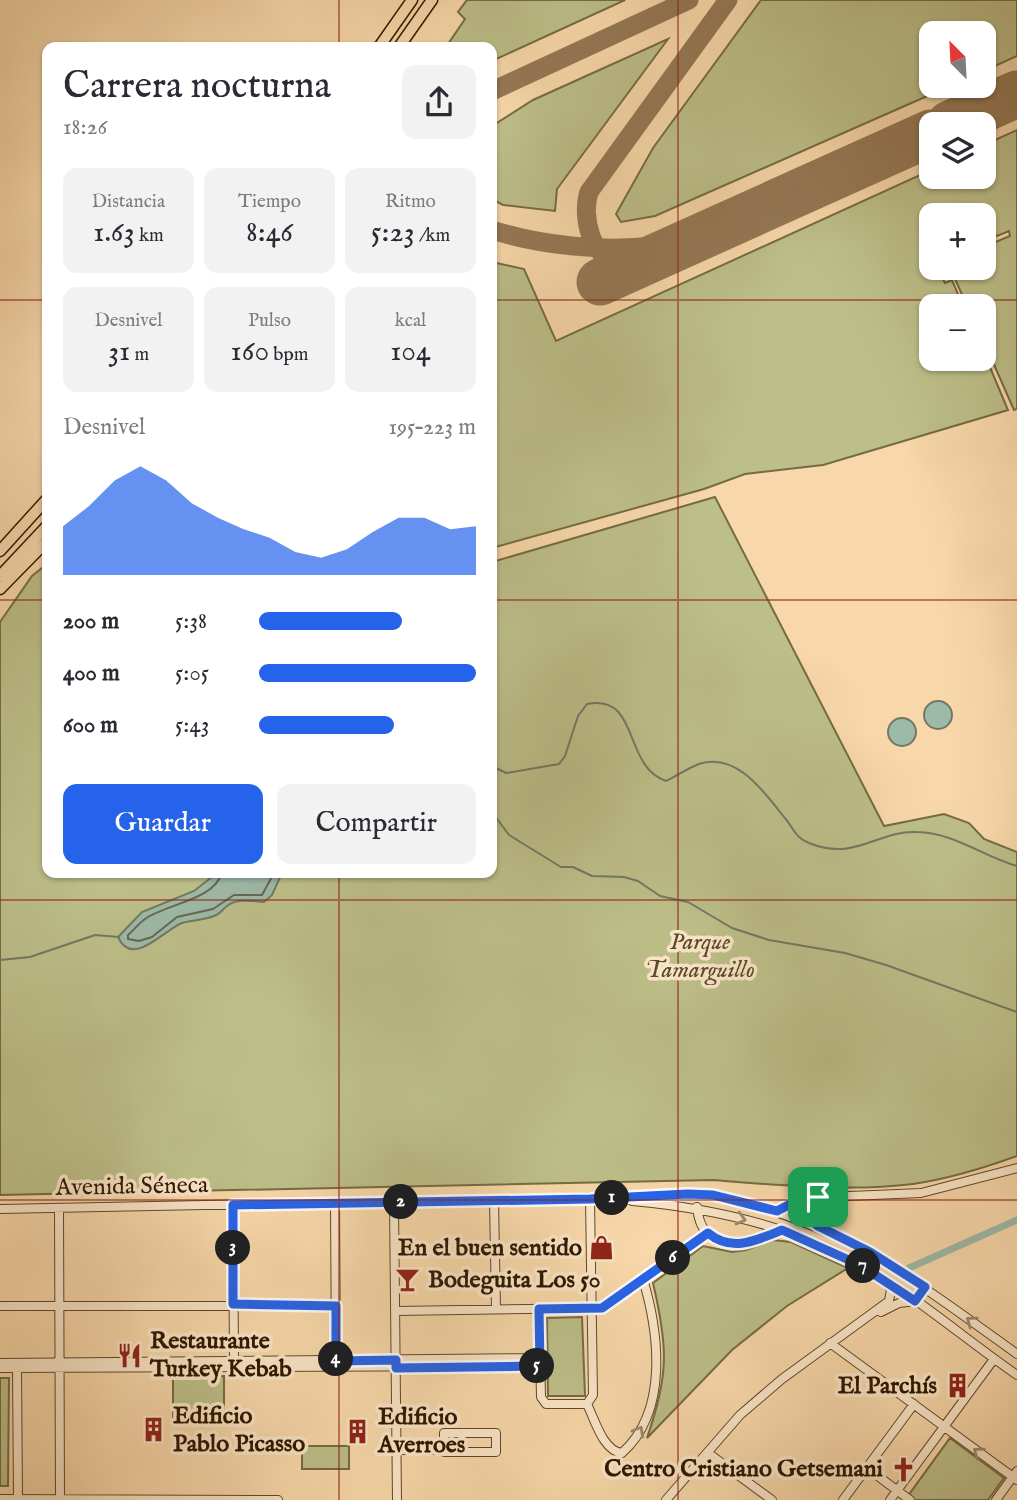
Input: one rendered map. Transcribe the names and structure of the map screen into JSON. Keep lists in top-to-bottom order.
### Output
{
  "streets": {
    "street": ["Avenida Séneca"]
  },
  "parks": ["Parque Tamarguillo"],
  "places": {
    "shop": ["En el buen sentido"],
    "bar": ["Bodeguita Los 50"],
    "restaurant": ["Restaurante Turkey Kebab"],
    "building": ["El Parchís", "Edificio Pablo Picasso", "Edificio Averroes"],
    "church": ["Centro Cristiano Getsemani"]
  },
  "north": "top left",
  "page": {
    "map_buttons": ["+", "−"],
    "heading": ["Carrera nocturna", "18:26"],
    "stats": [
      ["Distancia", "1.63 km"],
      ["Tiempo", "8:46"],
      ["Ritmo", "5:23 /km"],
      ["Desnivel", "31 m"],
      ["Pulso", "160 bpm"],
      ["kcal", "104"]
    ],
    "chart": ["Desnivel", "195–223 m"],
    "list": [
      {
        "name": "200 m",
        "note": "5:38"
      },
      {
        "name": "400 m",
        "note": "5:05"
      },
      {
        "name": "600 m",
        "note": "5:43"
      }
    ],
    "buttons": ["Guardar", "Compartir"],
    "pins": [
      "1",
      "2",
      "3",
      "6",
      "7",
      "4",
      "5"
    ]
  }
}
